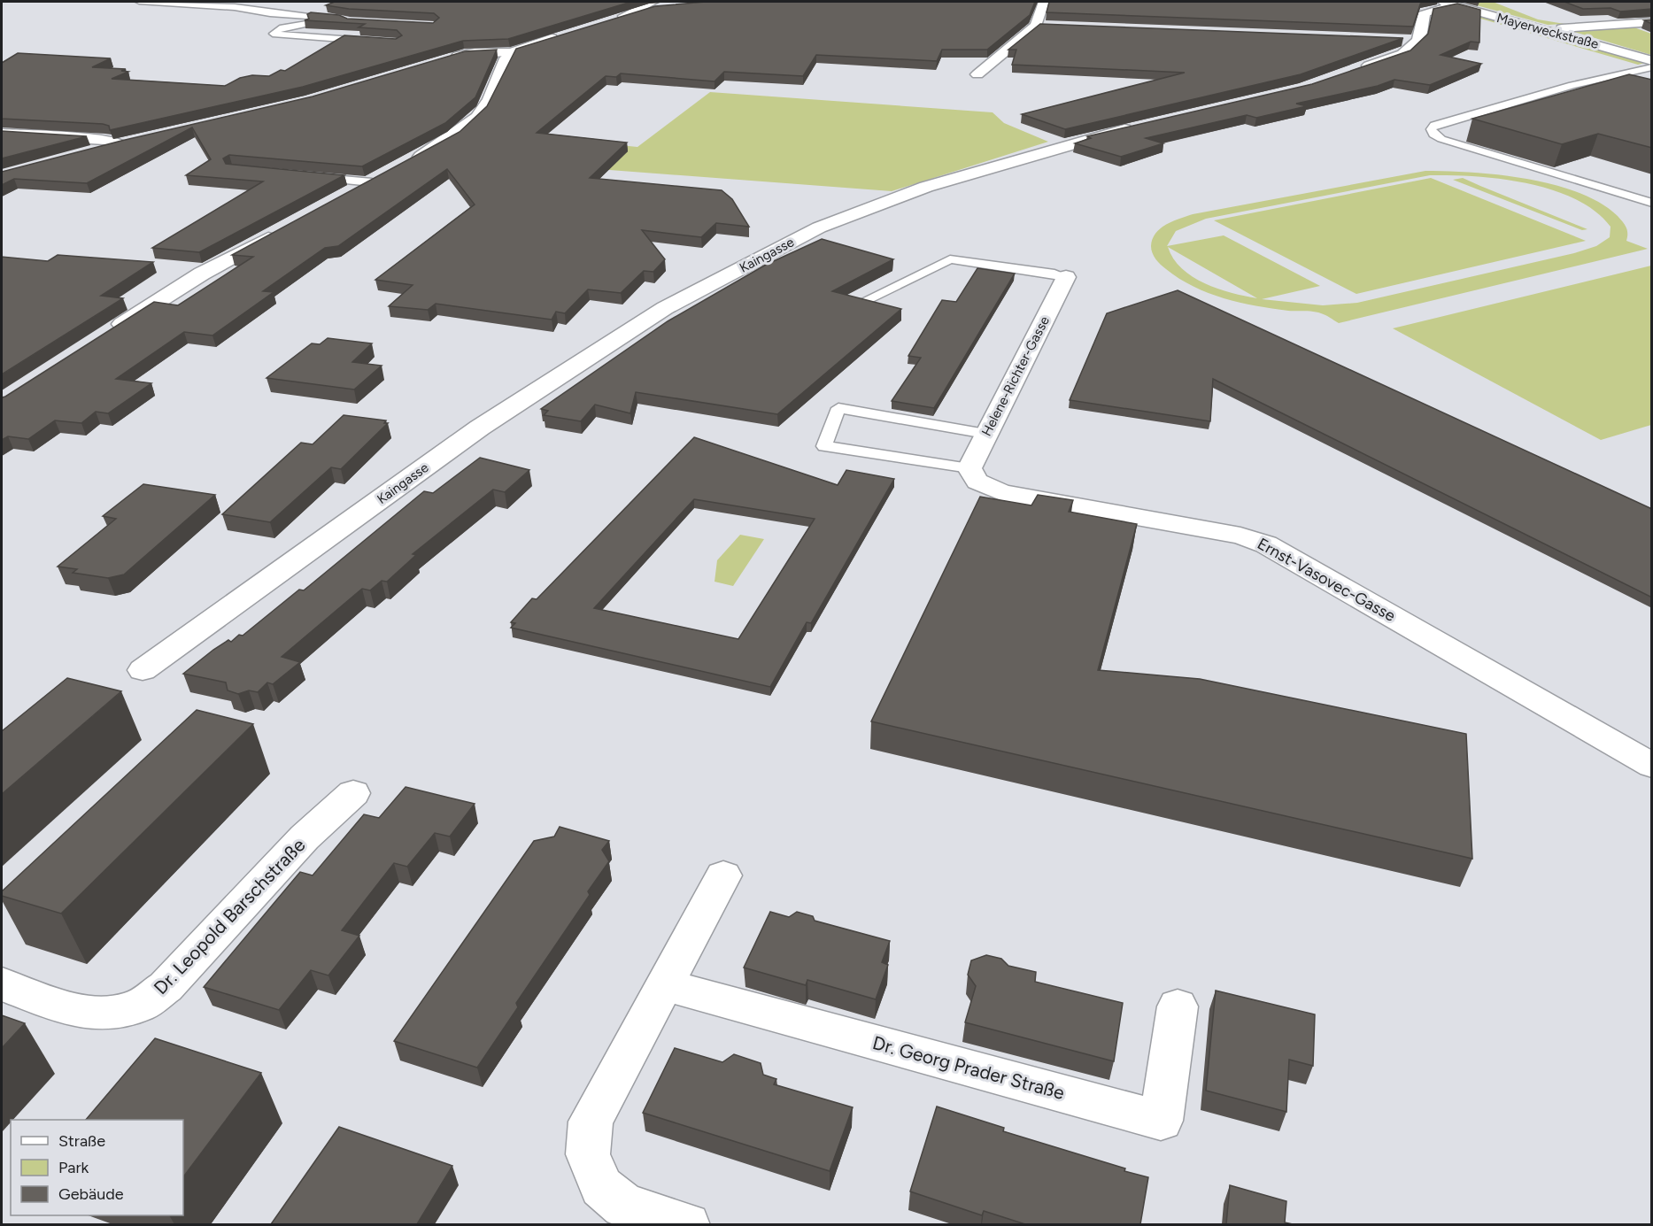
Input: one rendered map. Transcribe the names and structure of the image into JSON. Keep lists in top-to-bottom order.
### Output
{
  "streets": {
    "street": [
      "Mayerweckstraße",
      "Kaingasse",
      "Helene-Richter-Gasse",
      "Ernst-Vasovec-Gasse",
      "Dr. Leopold Barschstraße",
      "Dr. Georg Prader Straße"
    ]
  },
  "crossings": [
    ["Helene-Richter-Gasse", "Ernst-Vasovec-Gasse"]
  ],
  "legend": ["Straße", "Park", "Gebäude"]
}
